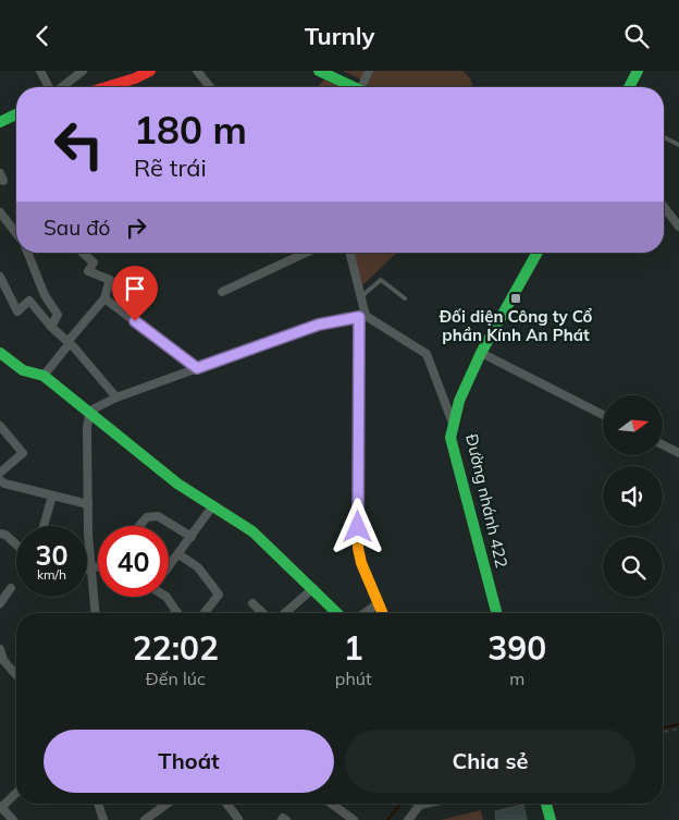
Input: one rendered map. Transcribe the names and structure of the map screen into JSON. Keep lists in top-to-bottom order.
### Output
{
  "streets": {
    "street": ["Đường nhánh 422"]
  },
  "places": {
    "transit": ["Đối diện Công ty Cổ phần Kính An Phát"]
  },
  "north": "right",
  "page": {
    "header": "Turnly",
    "turn": ["180 m", "Rẽ trái"],
    "then": "Sau đó",
    "speed": "30 km/h",
    "limit": "40",
    "eta": [
      "22:02",
      "Đến lúc",
      "1",
      "phút",
      "390",
      "m"
    ],
    "buttons": ["Thoát", "Chia sẻ"]
  }
}
